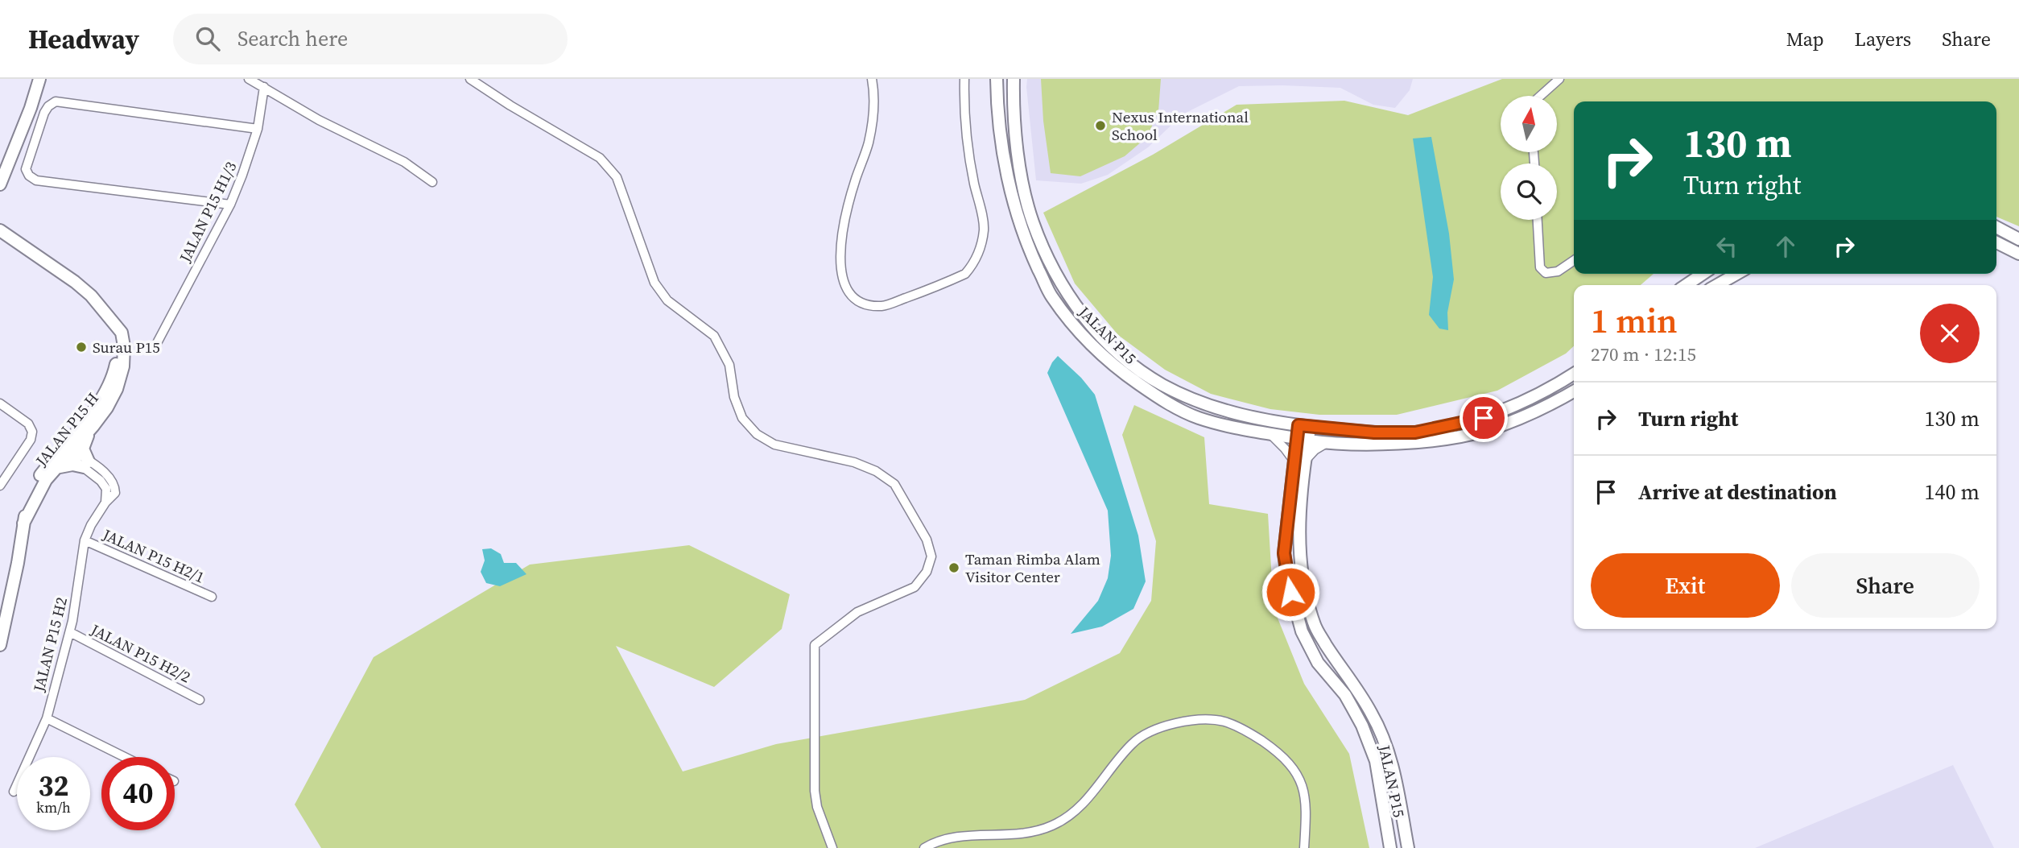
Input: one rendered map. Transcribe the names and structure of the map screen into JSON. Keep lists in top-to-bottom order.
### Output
{
  "streets": {
    "street": [
      "JALAN P15 H1/3",
      "JALAN P15",
      "JALAN P15 H",
      "JALAN P15 H2/1",
      "JALAN P15 H2",
      "JALAN P15 H2/2"
    ]
  },
  "crossings": [
    ["JALAN P15 H", "JALAN P15 H2"],
    ["JALAN P15 H2/1", "JALAN P15 H2"],
    ["JALAN P15 H2", "JALAN P15 H2/2"]
  ],
  "places": ["Nexus International School", "Surau P15", "Taman Rimba Alam Visitor Center"],
  "north": "top",
  "page": {
    "header": "Headway",
    "search": "Search here",
    "nav": ["Map", "Layers", "Share"],
    "turn": ["130 m", "Turn right"],
    "heading": ["1 min", "270 m · 12:15"],
    "list": [
      {
        "name": "Turn right",
        "value": "130 m"
      },
      {
        "name": "Arrive at destination",
        "value": "140 m"
      }
    ],
    "buttons": ["Exit", "Share"],
    "speed": "32 km/h",
    "limit": "40"
  }
}
